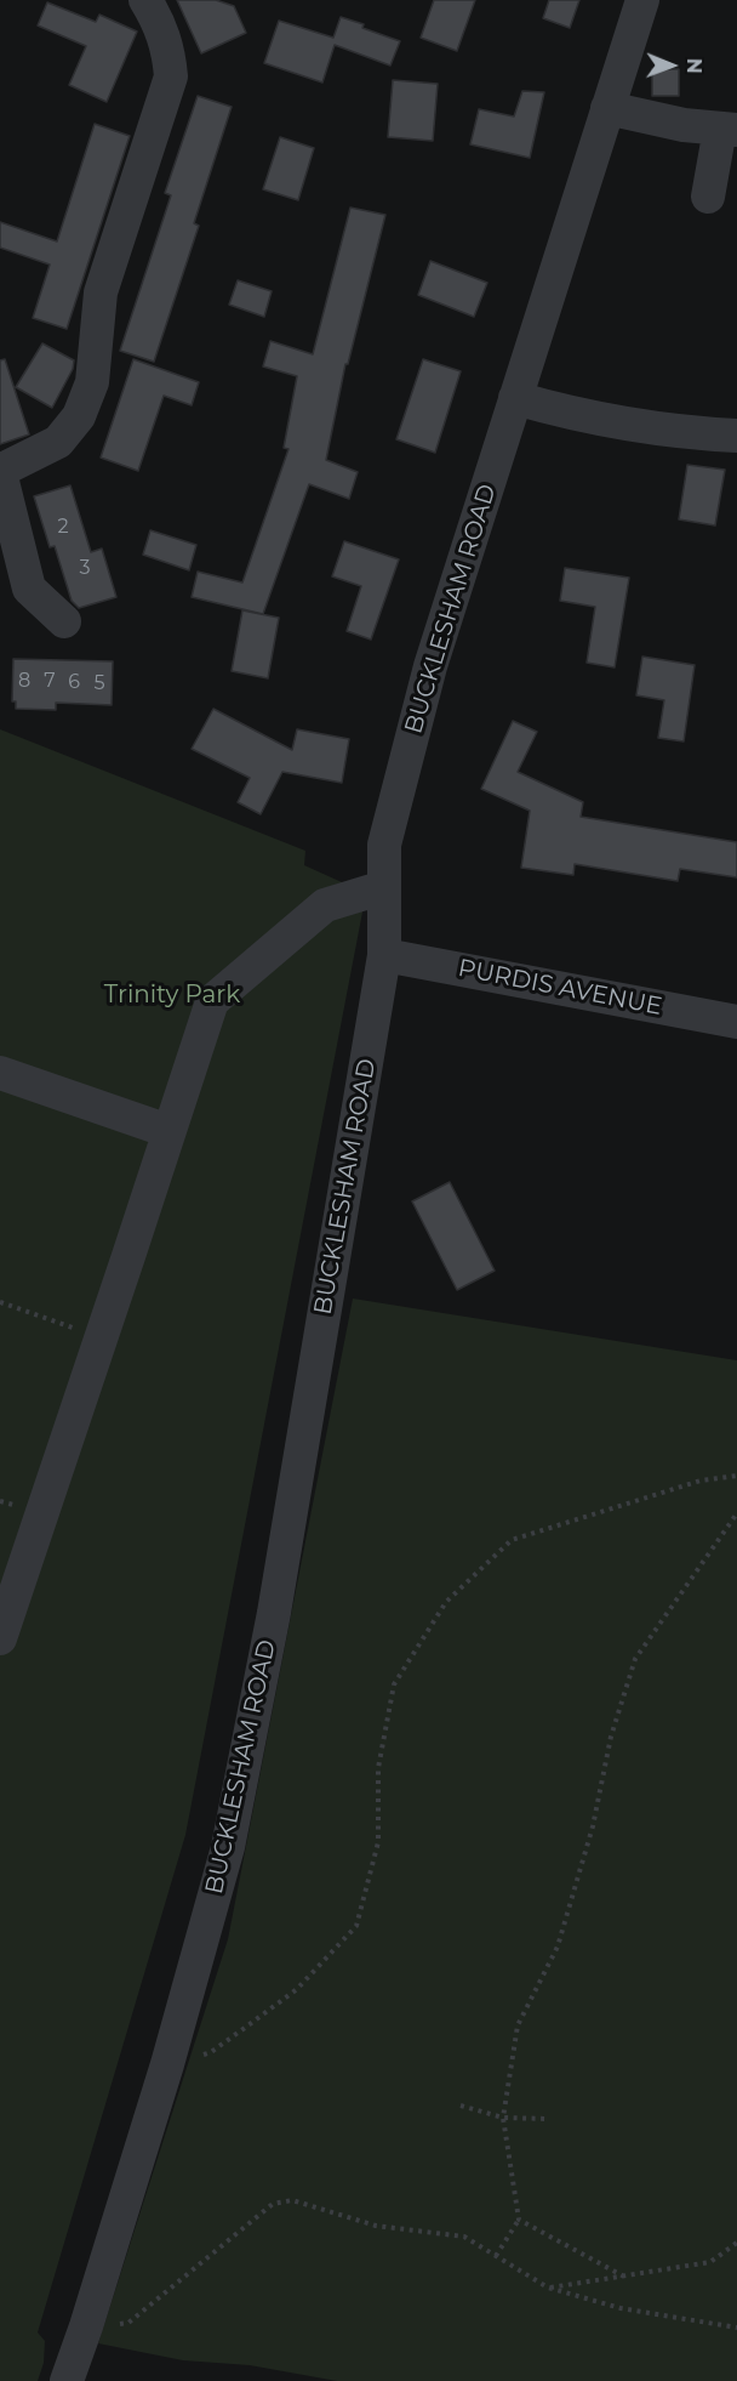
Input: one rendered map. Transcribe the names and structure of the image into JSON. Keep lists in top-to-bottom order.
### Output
{
  "streets": {
    "street": ["BUCKLESHAM ROAD", "PURDIS AVENUE"]
  },
  "crossings": [
    ["BUCKLESHAM ROAD", "PURDIS AVENUE"]
  ],
  "parks": ["Trinity Park"],
  "house_numbers": [
    "2",
    "3",
    "8",
    "7",
    "6",
    "5"
  ],
  "north": "right"
}
